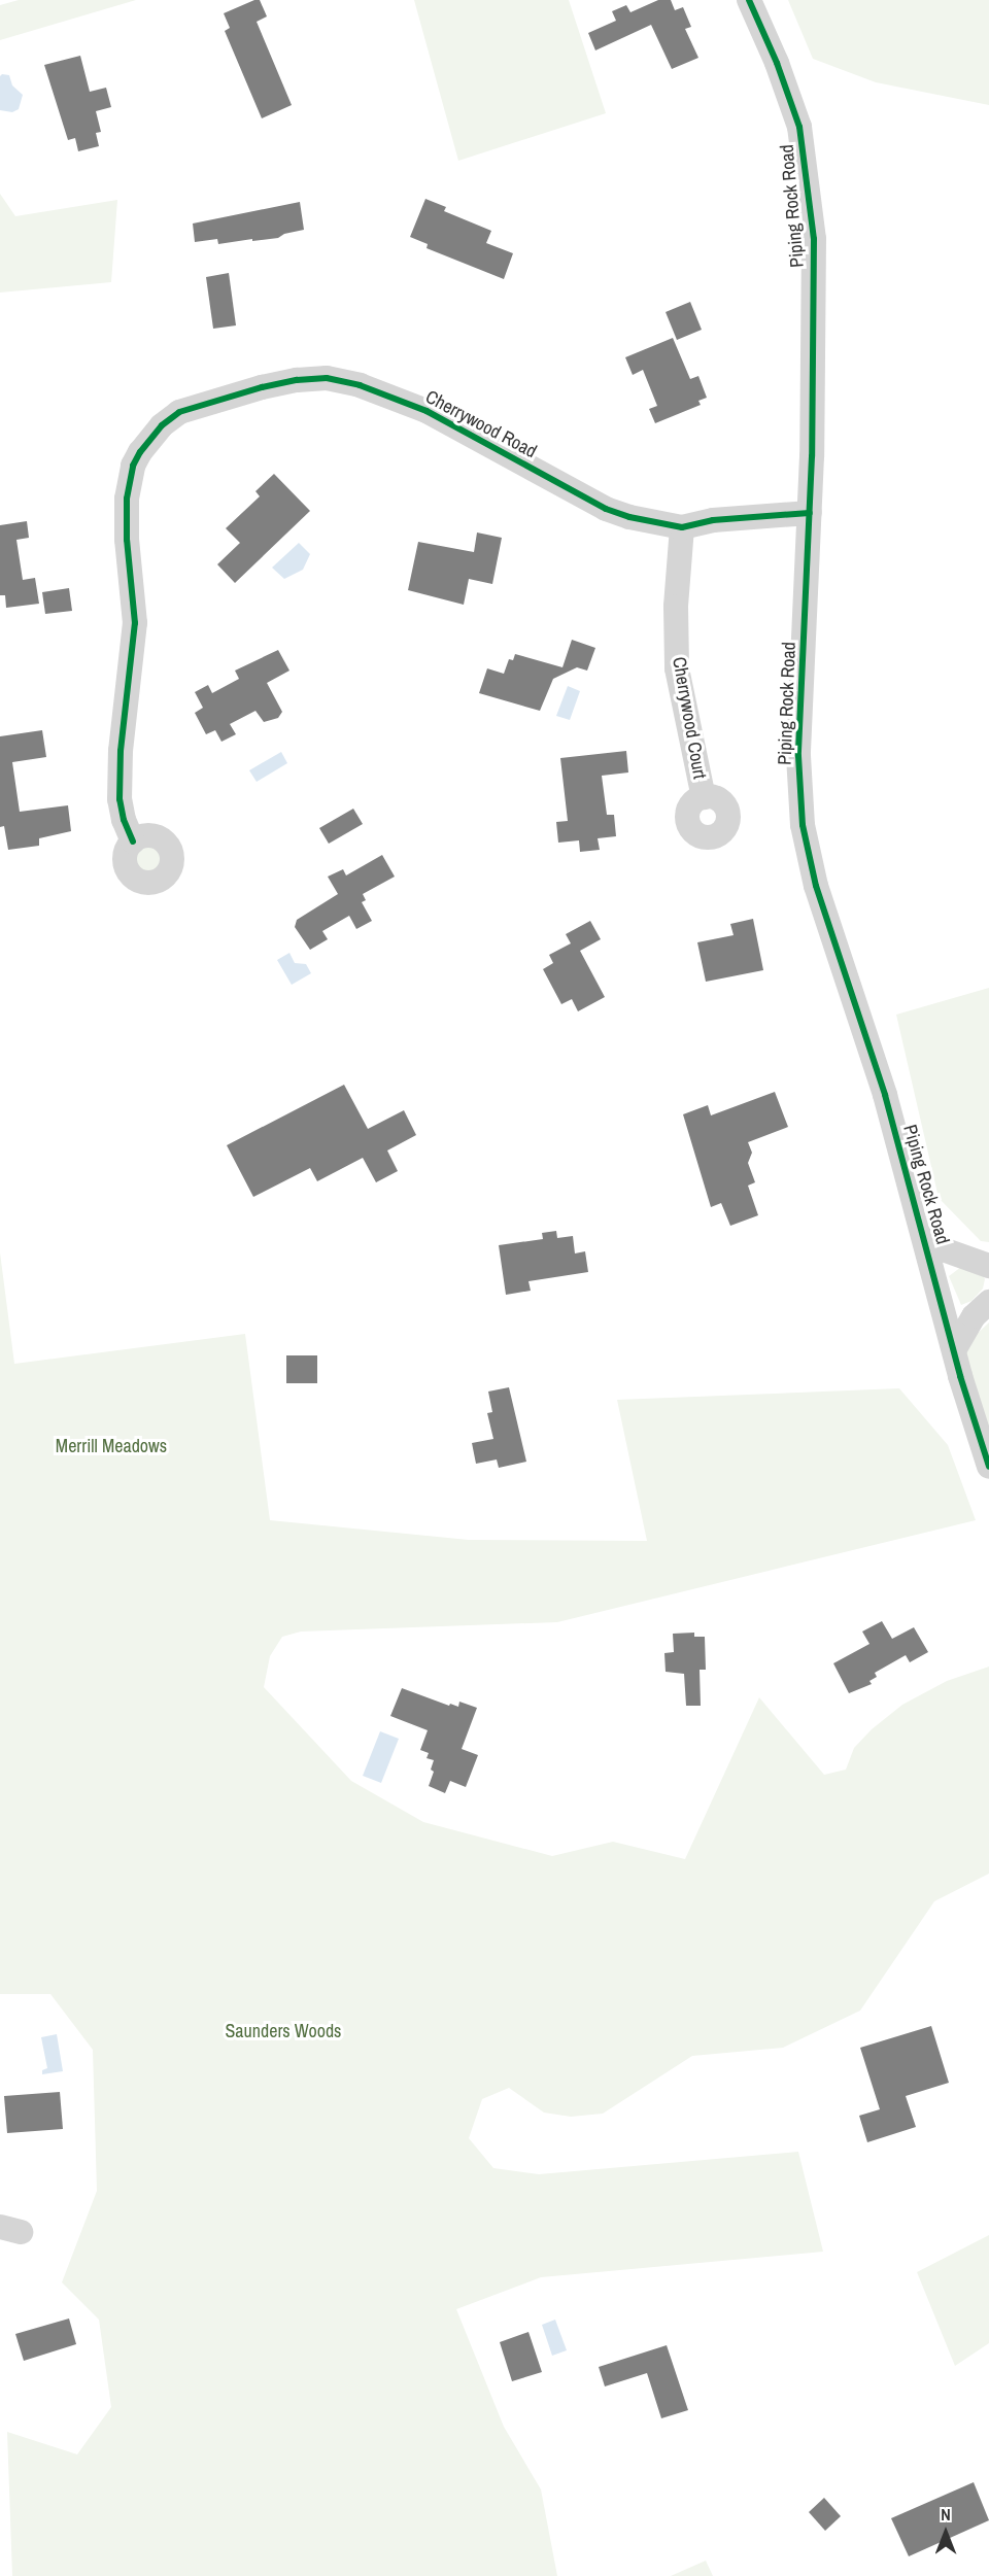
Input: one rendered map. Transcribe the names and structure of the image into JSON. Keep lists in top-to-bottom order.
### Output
{
  "streets": {
    "street": ["Piping Rock Road", "Cherrywood Road", "Cherrywood Court"]
  },
  "crossings": [
    ["Piping Rock Road", "Cherrywood Road"],
    ["Cherrywood Road", "Cherrywood Court"]
  ],
  "parks": ["Merrill Meadows", "Saunders Woods"],
  "north": "top"
}
